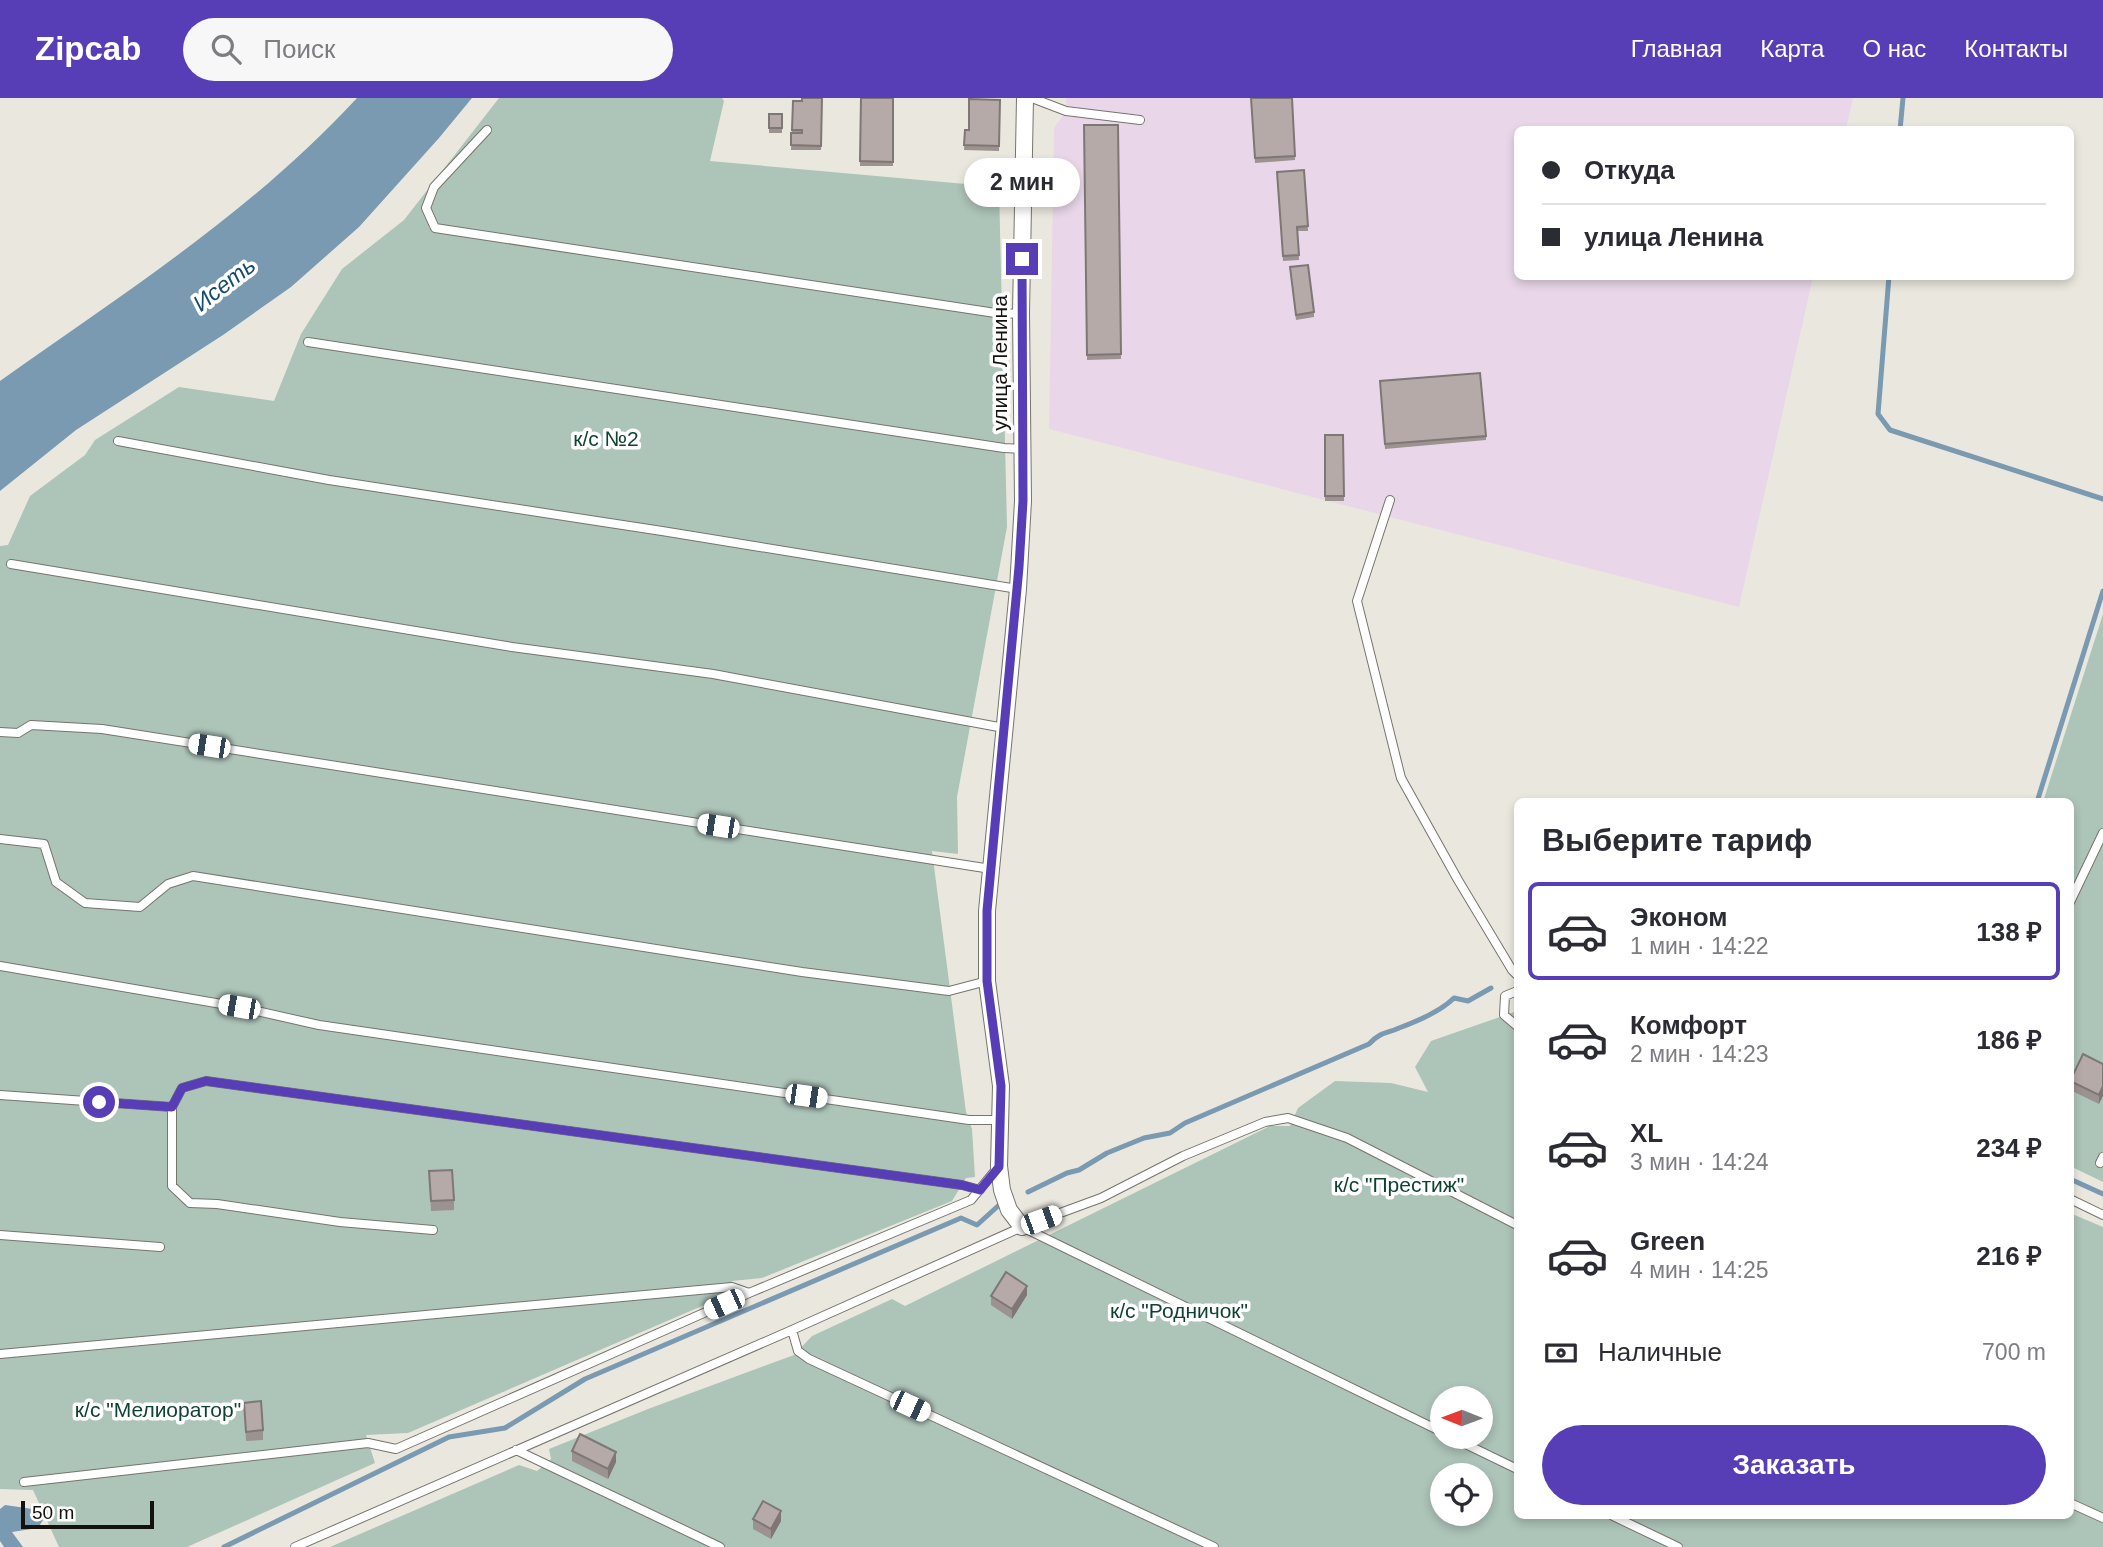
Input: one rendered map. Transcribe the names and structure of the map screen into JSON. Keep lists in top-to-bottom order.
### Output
{
  "streets": {
    "street": ["улица Ленина"]
  },
  "water": ["Исеть"],
  "parks": [
    "к/с №2",
    "к/с \"Престиж\"",
    "к/с \"Родничок\"",
    "к/с \"Мелиоратор\""
  ],
  "scale_bar": "50 m",
  "north": "left",
  "page": {
    "header": "Zipcab",
    "search": "Поиск",
    "nav": [
      "Главная",
      "Карта",
      "О нас",
      "Контакты"
    ],
    "banner": ["Откуда", "улица Ленина"],
    "bubble": "2 мин",
    "heading": "Выберите тариф",
    "list": [
      {
        "name": "Эконом",
        "note": "1 мин · 14:22",
        "value": "138 ₽"
      },
      {
        "name": "Комфорт",
        "note": "2 мин · 14:23",
        "value": "186 ₽"
      },
      {
        "name": "XL",
        "note": "3 мин · 14:24",
        "value": "234 ₽"
      },
      {
        "name": "Green",
        "note": "4 мин · 14:25",
        "value": "216 ₽"
      }
    ],
    "pay": ["Наличные", "700 m"],
    "buttons": "Заказать",
    "scale": "50 m"
  }
}
